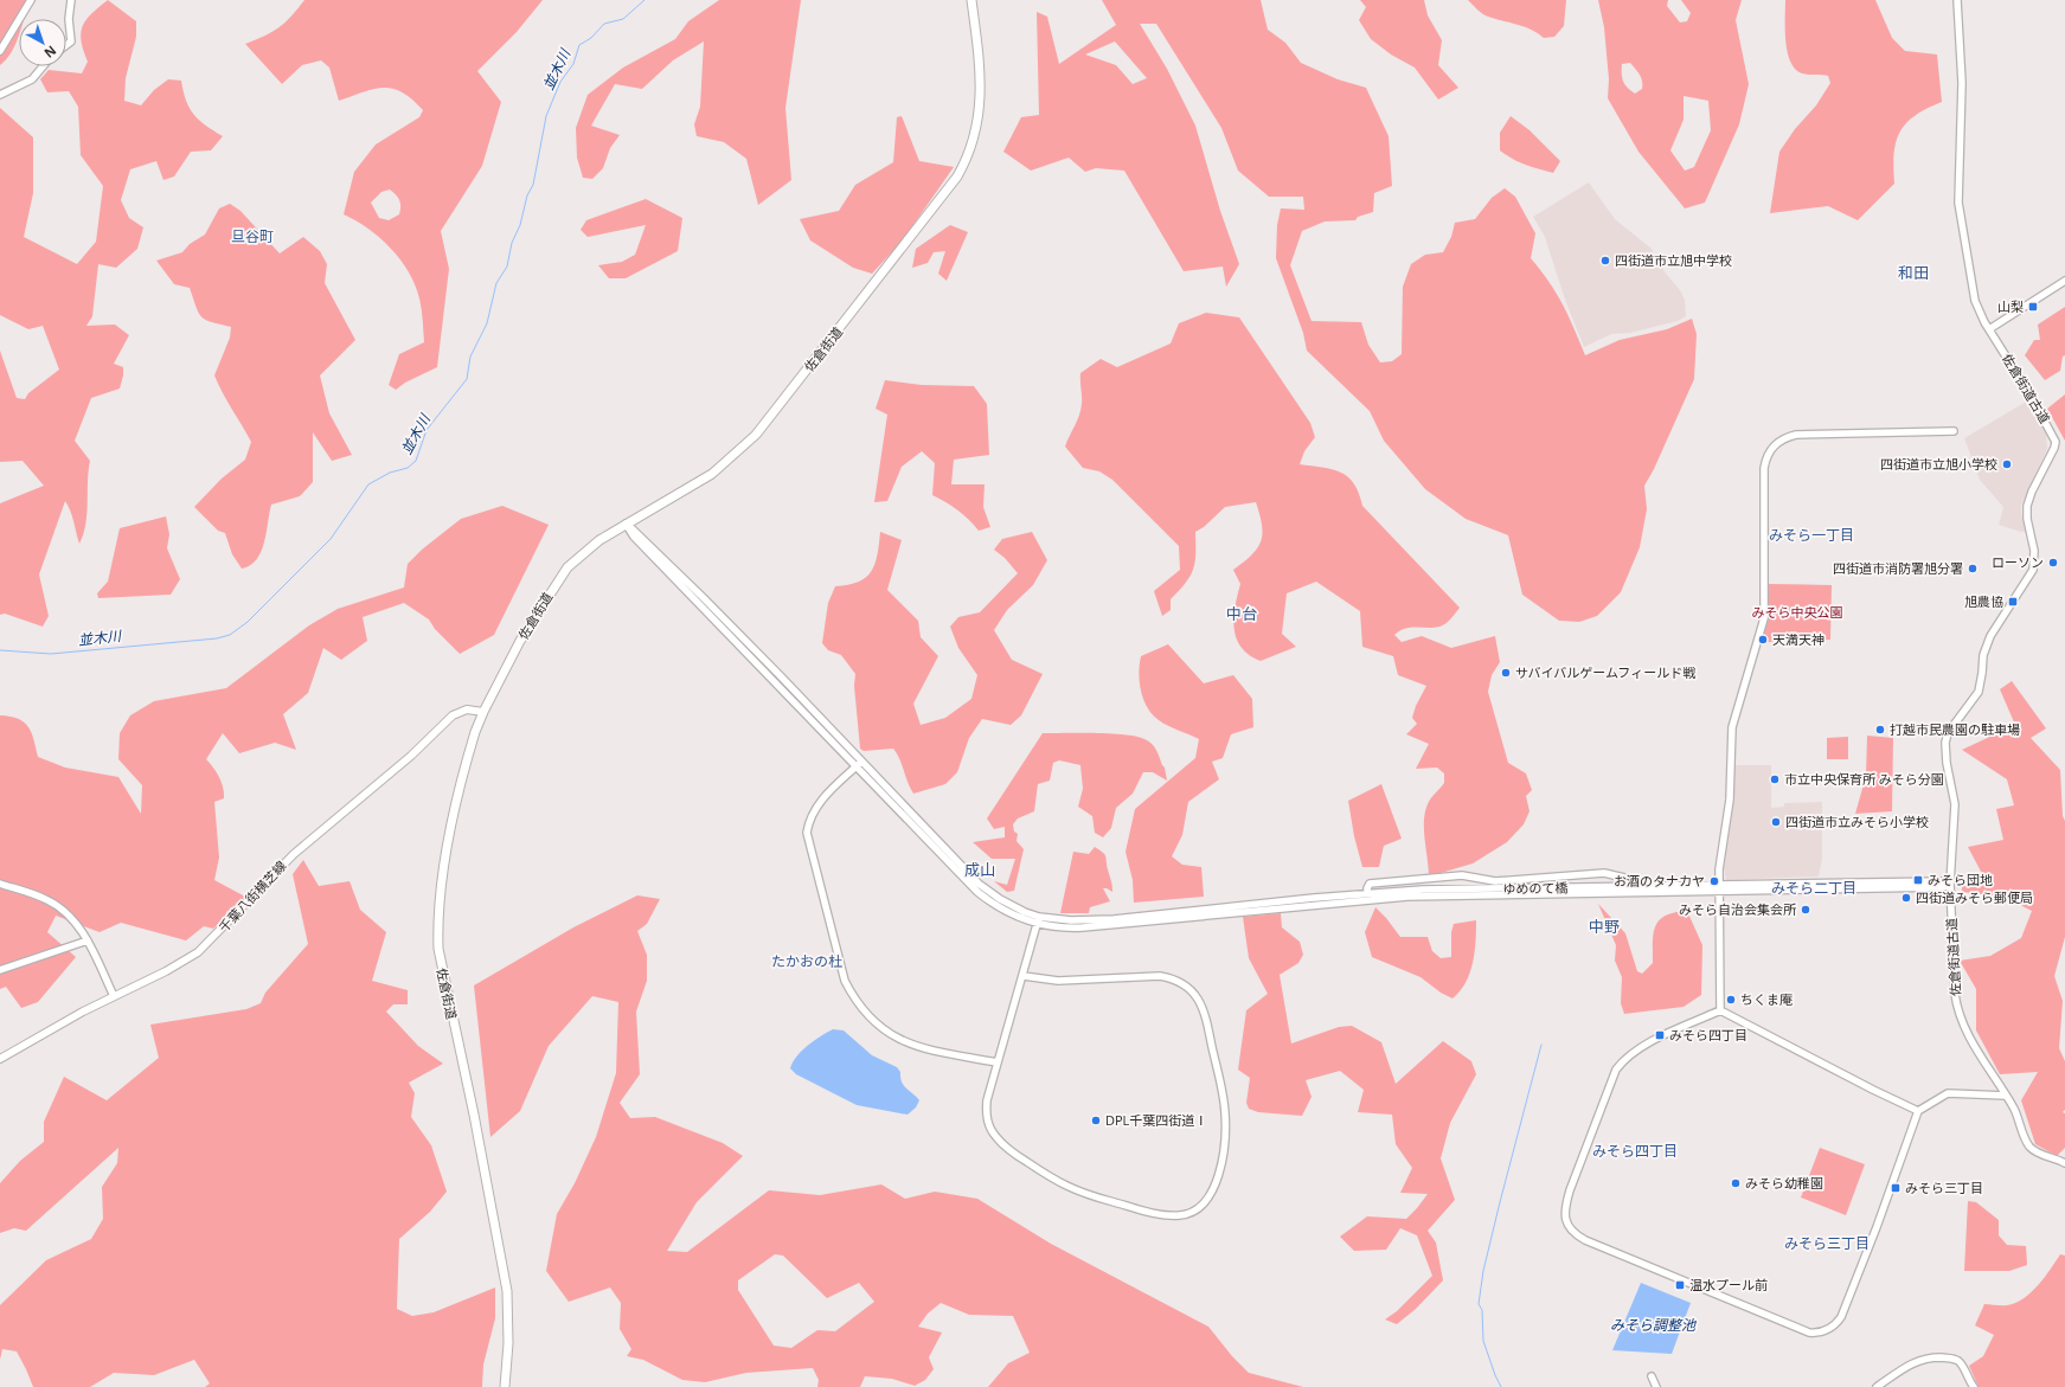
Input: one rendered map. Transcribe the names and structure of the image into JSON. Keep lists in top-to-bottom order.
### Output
{
  "streets": {
    "highway": ["佐倉街道"],
    "main road": ["千葉八街横芝線"],
    "street": ["佐倉街道古道", "ゆめのて橋"]
  },
  "crossings": [
    ["佐倉街道", "千葉八街横芝線"]
  ],
  "districts": [
    "旦谷町",
    "和田",
    "みそら一丁目",
    "中台",
    "成山",
    "みそら二丁目",
    "中野",
    "たかおの杜",
    "みそら四丁目",
    "みそら三丁目"
  ],
  "water": ["並木川", "みそら調整池"],
  "parks": ["みそら中央公園"],
  "places": {
    "other": [
      "四街道市立旭中学校",
      "四街道市立旭小学校",
      "ローソン",
      "四街道市消防署旭分署",
      "天満天神",
      "サバイバルゲームフィールド戦",
      "打越市民農園の駐車場",
      "市立中央保育所 みそら分園",
      "四街道市立みそら小学校",
      "お酒のタナカヤ",
      "四街道みそら郵便局",
      "みそら自治会集会所",
      "ちくま庵",
      "DPL千葉四街道Ⅰ",
      "みそら幼稚園"
    ],
    "transit": [
      "山梨",
      "旭農協",
      "みそら団地",
      "みそら四丁目",
      "みそら三丁目",
      "温水プール前"
    ]
  },
  "north": "bottom right"
}
